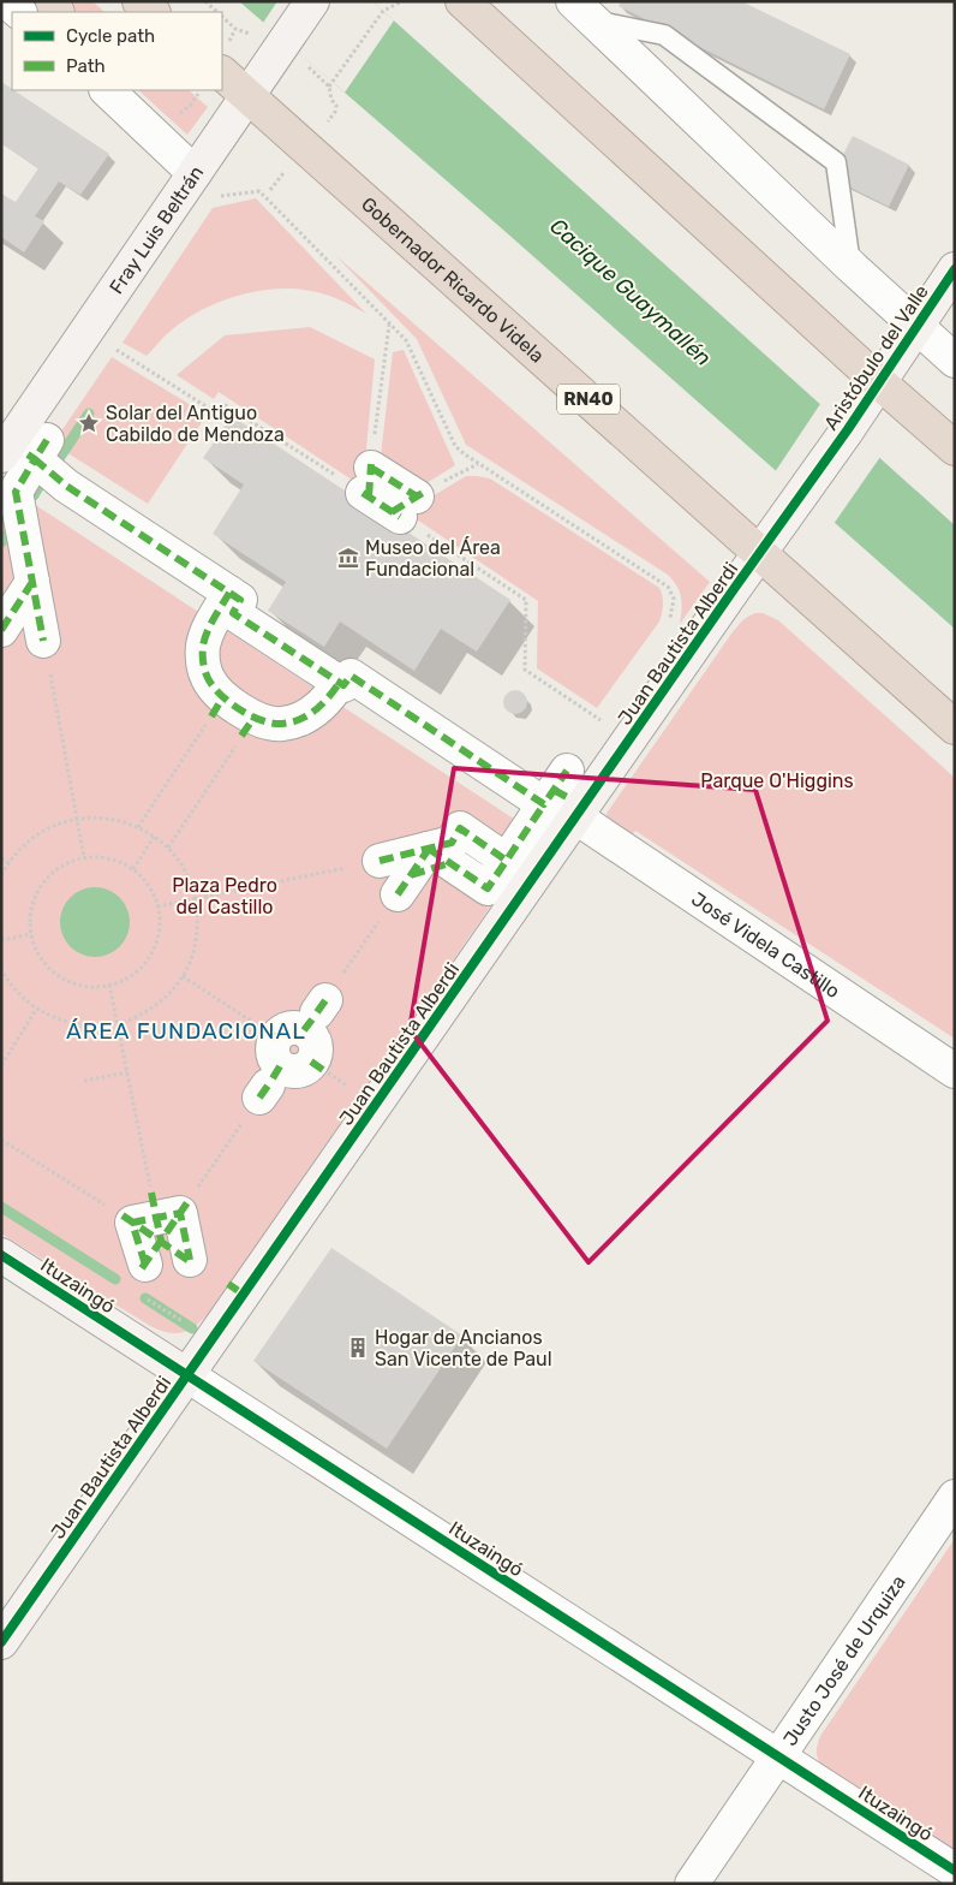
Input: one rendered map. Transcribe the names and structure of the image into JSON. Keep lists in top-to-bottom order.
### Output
{
  "streets": {
    "highway": ["Gobernador Ricardo Videla", "RN40"],
    "street": [
      "Fray Luis Beltrán",
      "Aristóbulo del Valle",
      "Juan Bautista Alberdi",
      "José Videla Castillo",
      "Ituzaingó",
      "Justo José de Urquiza"
    ]
  },
  "crossings": [
    ["Fray Luis Beltrán", "Gobernador Ricardo Videla"],
    ["Gobernador Ricardo Videla", "Juan Bautista Alberdi"],
    ["Aristóbulo del Valle", "Juan Bautista Alberdi"],
    ["Juan Bautista Alberdi", "José Videla Castillo"],
    ["Juan Bautista Alberdi", "Ituzaingó"],
    ["Ituzaingó", "Justo José de Urquiza"]
  ],
  "districts": ["ÁREA FUNDACIONAL"],
  "water": ["Cacique Guaymallén"],
  "parks": ["Parque O'Higgins", "Plaza Pedro del Castillo"],
  "places": {
    "place": ["Solar del Antiguo Cabildo de Mendoza"],
    "museum": ["Museo del Área Fundacional"],
    "building": ["Hogar de Ancianos San Vicente de Paul"]
  },
  "legend": ["Cycle path", "Path"]
}
